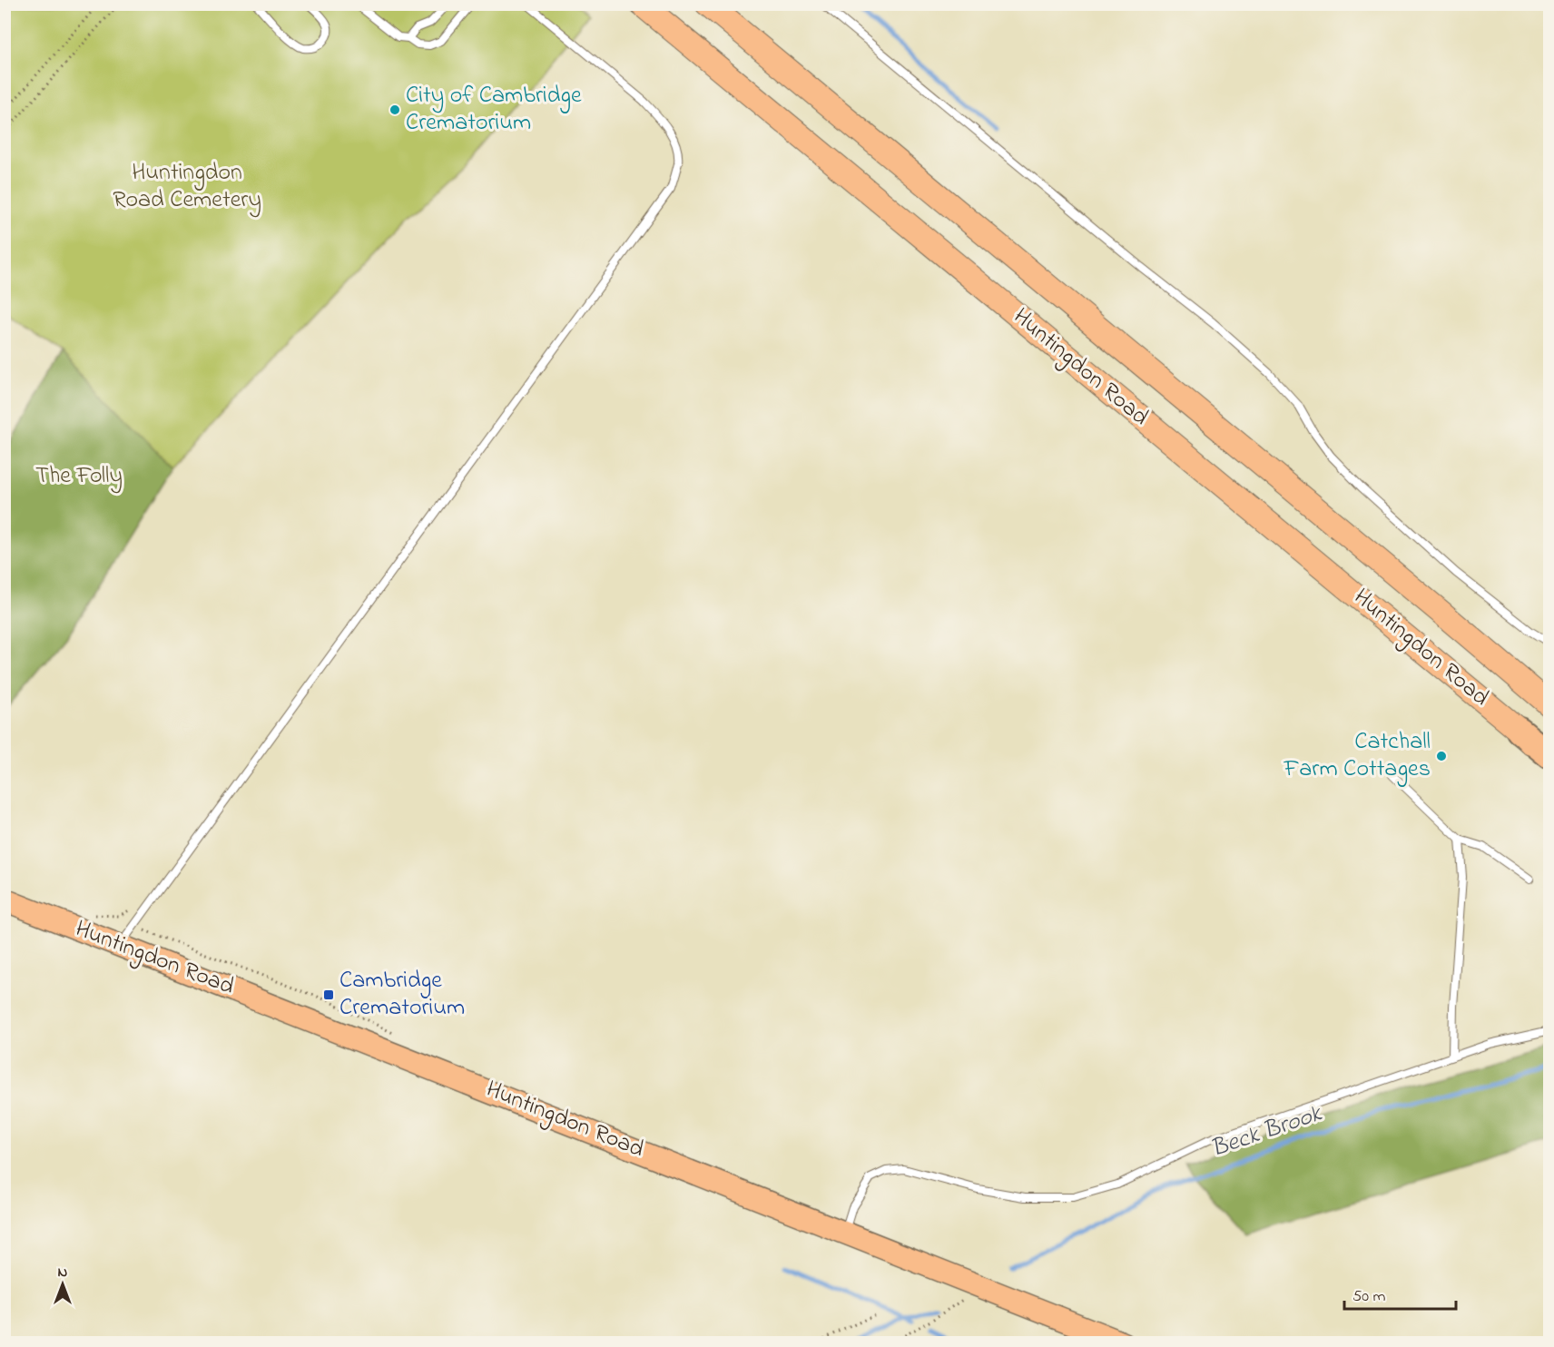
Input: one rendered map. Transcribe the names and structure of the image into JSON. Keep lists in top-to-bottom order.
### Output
{
  "streets": {
    "highway": ["Huntingdon Road"]
  },
  "water": ["Beck Brook"],
  "parks": ["Huntingdon Road Cemetery", "The Folly"],
  "places": {
    "other": ["City of Cambridge Crematorium", "Catchall Farm Cottages"],
    "transit": ["Cambridge Crematorium"]
  },
  "scale_bar": "50 m",
  "north": "top"
}
